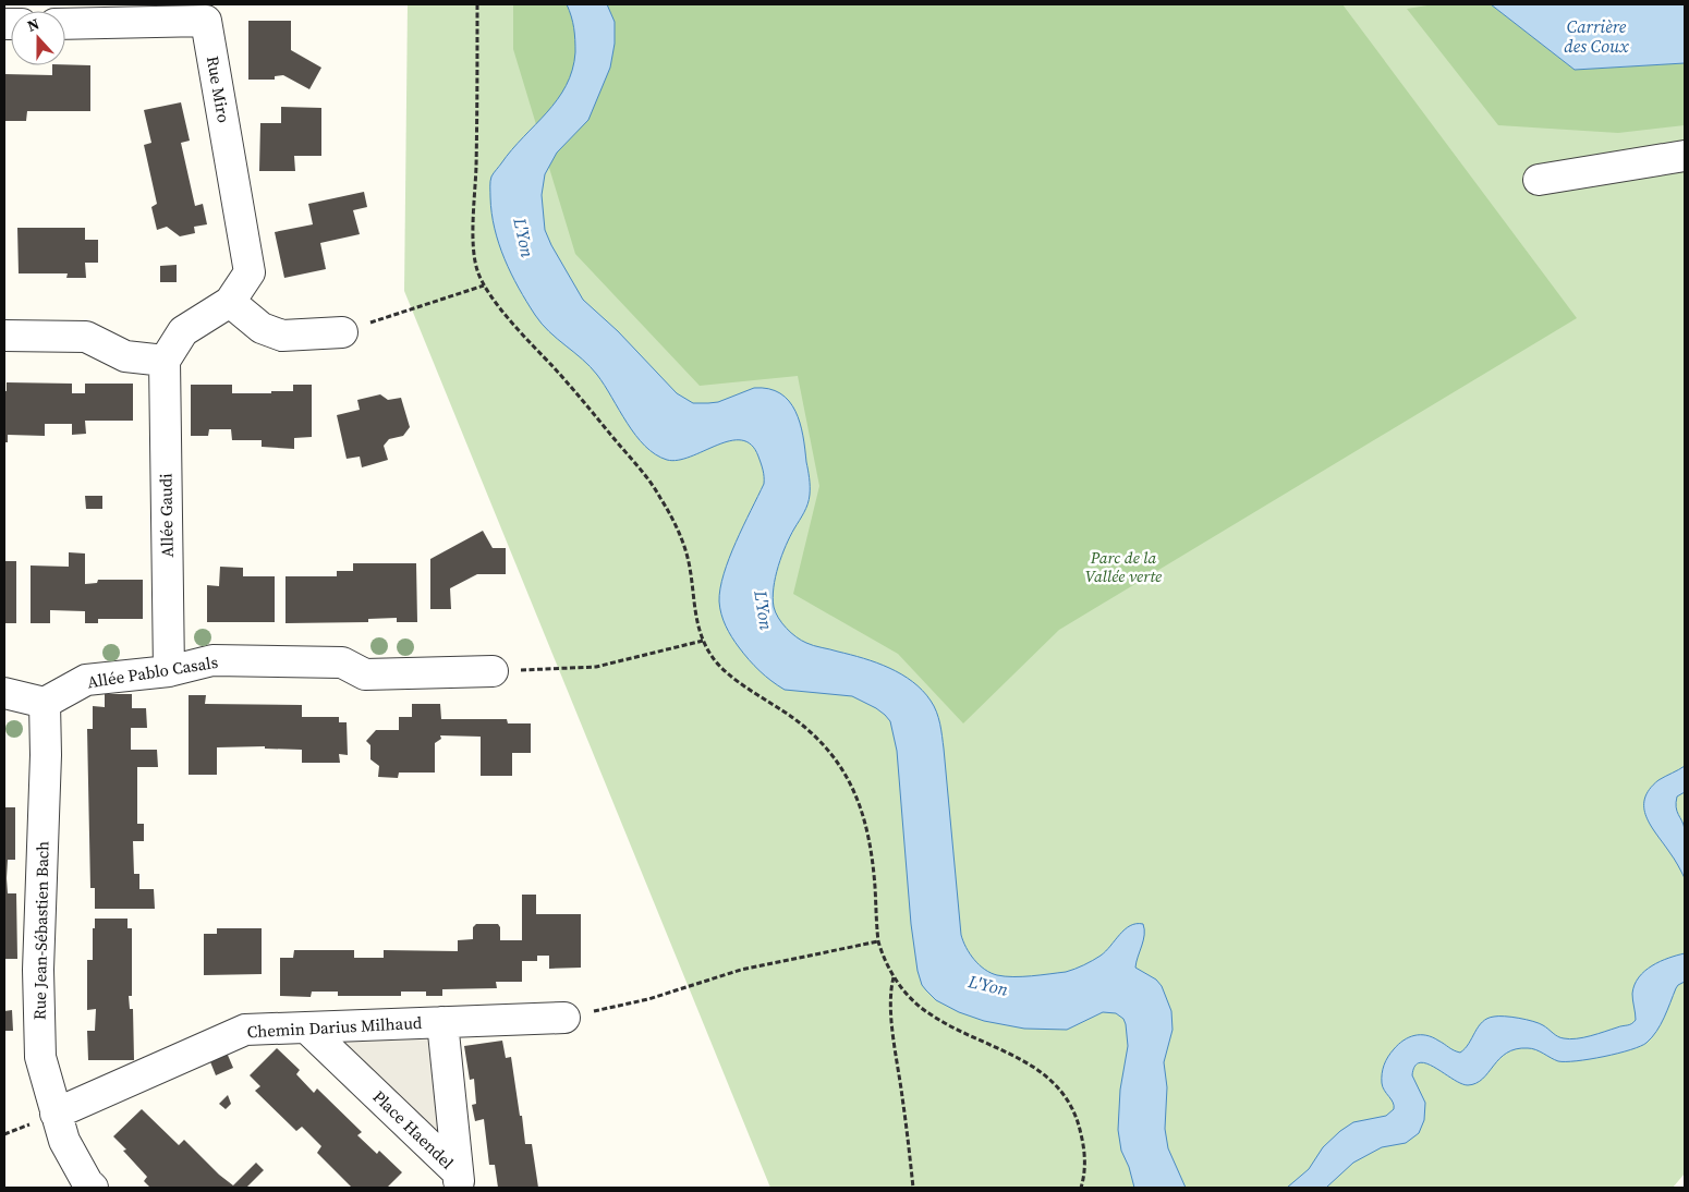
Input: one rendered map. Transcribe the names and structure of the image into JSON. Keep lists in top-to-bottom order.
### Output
{
  "streets": {
    "street": [
      "Rue Miro",
      "Allée Gaudi",
      "Allée Pablo Casals",
      "Rue Jean-Sébastien Bach",
      "Chemin Darius Milhaud",
      "Place Haendel"
    ]
  },
  "crossings": [
    ["Allée Gaudi", "Allée Pablo Casals"],
    ["Allée Pablo Casals", "Rue Jean-Sébastien Bach"],
    ["Rue Jean-Sébastien Bach", "Chemin Darius Milhaud"],
    ["Chemin Darius Milhaud", "Place Haendel"]
  ],
  "water": ["Carrière des Coux", "L'Yon"],
  "parks": ["Parc de la Vallée verte"],
  "north": "top"
}
